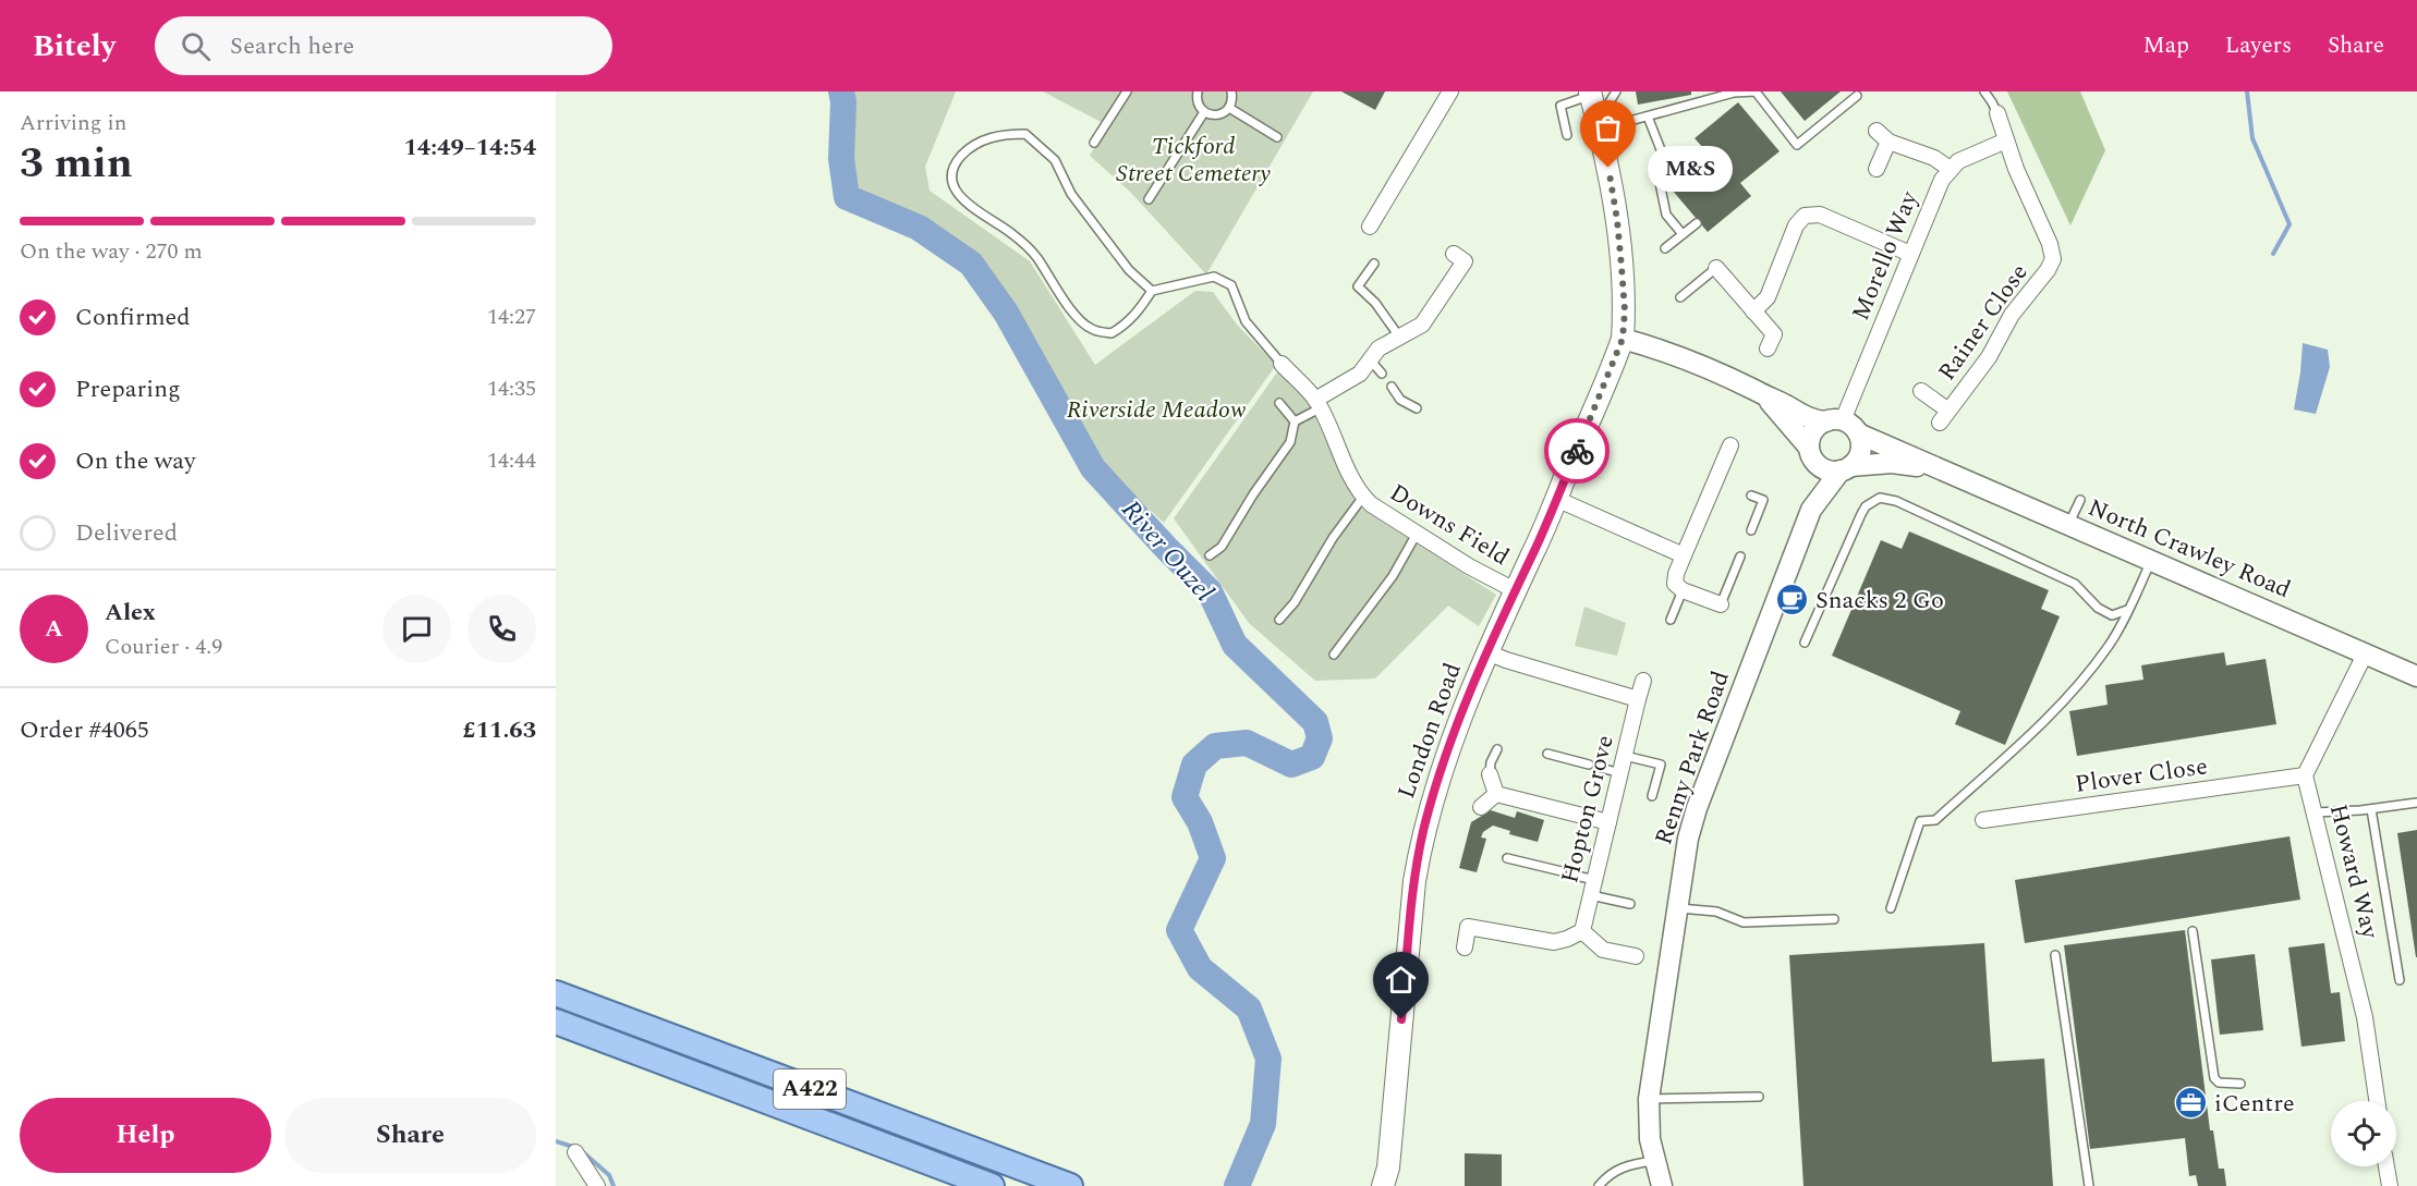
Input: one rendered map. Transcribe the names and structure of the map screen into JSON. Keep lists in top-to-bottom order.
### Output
{
  "streets": {
    "main road": ["London Road", "A422"],
    "street": [
      "Morello Way",
      "Rainer Close",
      "Downs Field",
      "North Crawley Road",
      "Renny Park Road",
      "Plover Close",
      "Hopton Grove",
      "Howard Way"
    ]
  },
  "crossings": [
    ["Morello Way", "Rainer Close"],
    ["Morello Way", "North Crawley Road"],
    ["Morello Way", "Renny Park Road"],
    ["Downs Field", "London Road"],
    ["North Crawley Road", "London Road"],
    ["North Crawley Road", "Renny Park Road"],
    ["Plover Close", "Howard Way"]
  ],
  "water": ["River Ouzel"],
  "parks": ["Tickford Street Cemetery", "Riverside Meadow"],
  "places": {
    "other": ["M&S"],
    "cafe": ["Snacks 2 Go"],
    "office": ["iCentre"]
  },
  "page": {
    "header": "Bitely",
    "search": "Search here",
    "nav": ["Map", "Layers", "Share"],
    "heading": ["3 min", "Arriving in", "14:49–14:54"],
    "panel": [
      "Alex",
      "Courier · 4.9",
      "Order #4065",
      "£11.63"
    ],
    "bubble": "M&S",
    "bar": "On the way · 270 m",
    "list": [
      ["Confirmed", "14:27"],
      ["Preparing", "14:35"],
      ["On the way", "14:44"],
      "Delivered"
    ],
    "round": "A",
    "buttons": ["Help", "Share"]
  }
}
